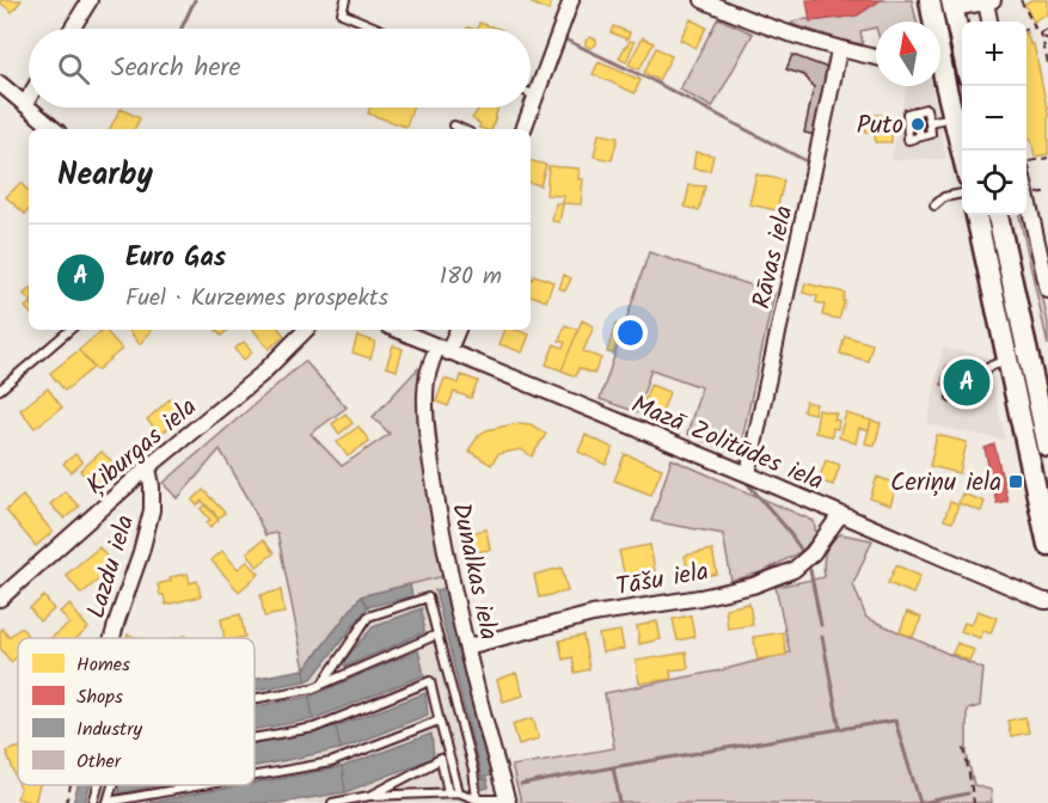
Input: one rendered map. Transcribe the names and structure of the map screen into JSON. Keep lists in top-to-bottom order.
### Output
{
  "streets": {
    "street": [
      "Rāvas iela",
      "Mazā Zolitūdes iela",
      "Ķiburgas iela",
      "Lazdu iela",
      "Dunalkas iela",
      "Tāšu iela"
    ]
  },
  "crossings": [
    ["Rāvas iela", "Mazā Zolitūdes iela"],
    ["Mazā Zolitūdes iela", "Dunalkas iela"],
    ["Mazā Zolitūdes iela", "Tāšu iela"],
    ["Ķiburgas iela", "Lazdu iela"],
    ["Dunalkas iela", "Tāšu iela"]
  ],
  "places": {
    "other": ["Puto"],
    "transit": ["Ceriņu iela"]
  },
  "legend": [
    "Homes",
    "Shops",
    "Industry",
    "Other"
  ],
  "north": "top",
  "page": {
    "map_buttons": ["+", "−"],
    "search": "Search here",
    "heading": "Nearby",
    "list": [
      {
        "mark": "A",
        "name": "Euro Gas",
        "note": "Fuel · Kurzemes prospekts",
        "value": "180 m"
      }
    ],
    "pins": "A"
  }
}
